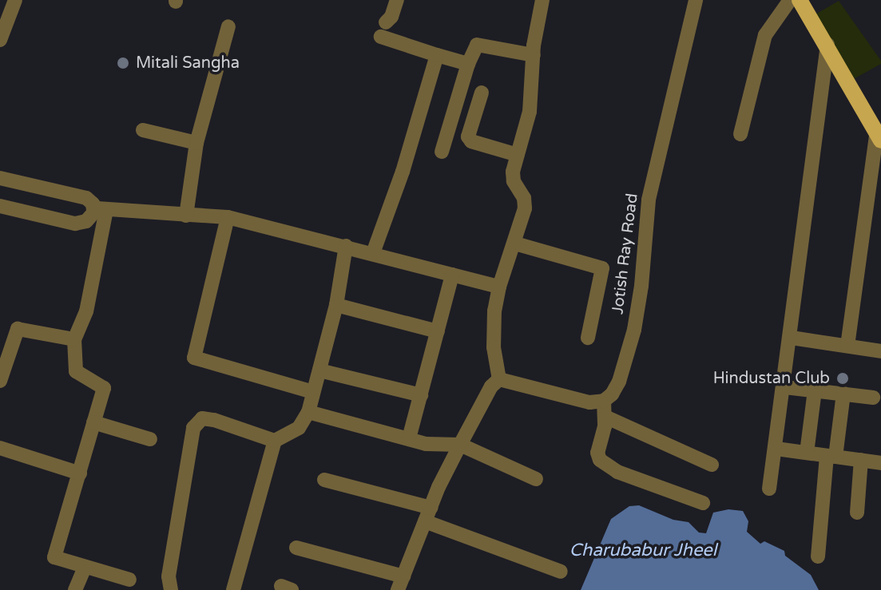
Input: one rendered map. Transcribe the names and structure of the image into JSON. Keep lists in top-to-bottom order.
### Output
{
  "streets": {
    "street": ["Jotish Ray Road"]
  },
  "water": ["Charubabur Jheel"],
  "places": ["Mitali Sangha", "Hindustan Club"]
}
